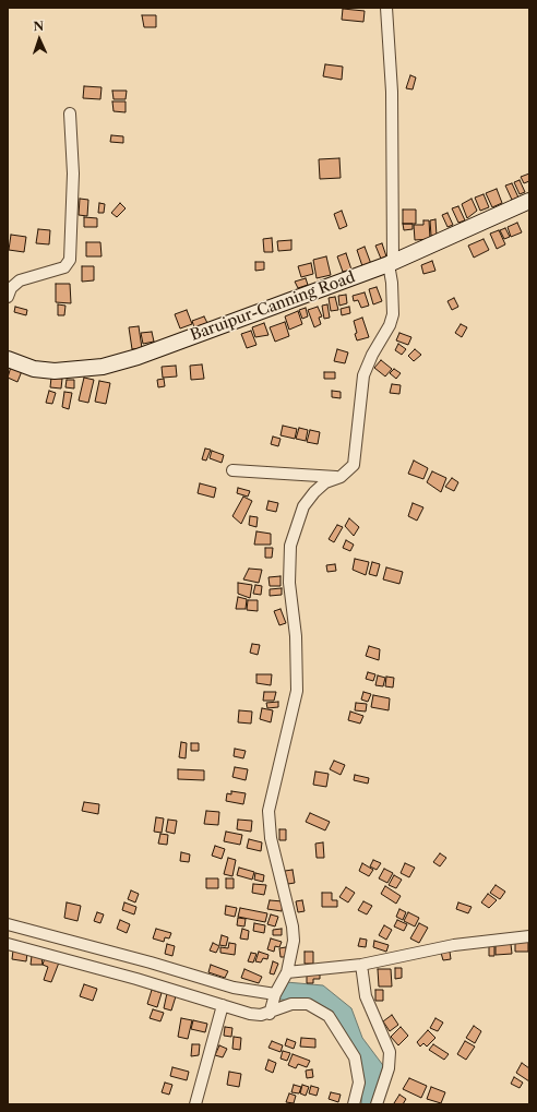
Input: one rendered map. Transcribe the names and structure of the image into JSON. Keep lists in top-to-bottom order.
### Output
{
  "streets": {
    "main road": ["Baruipur-Canning Road"]
  },
  "north": "top"
}
